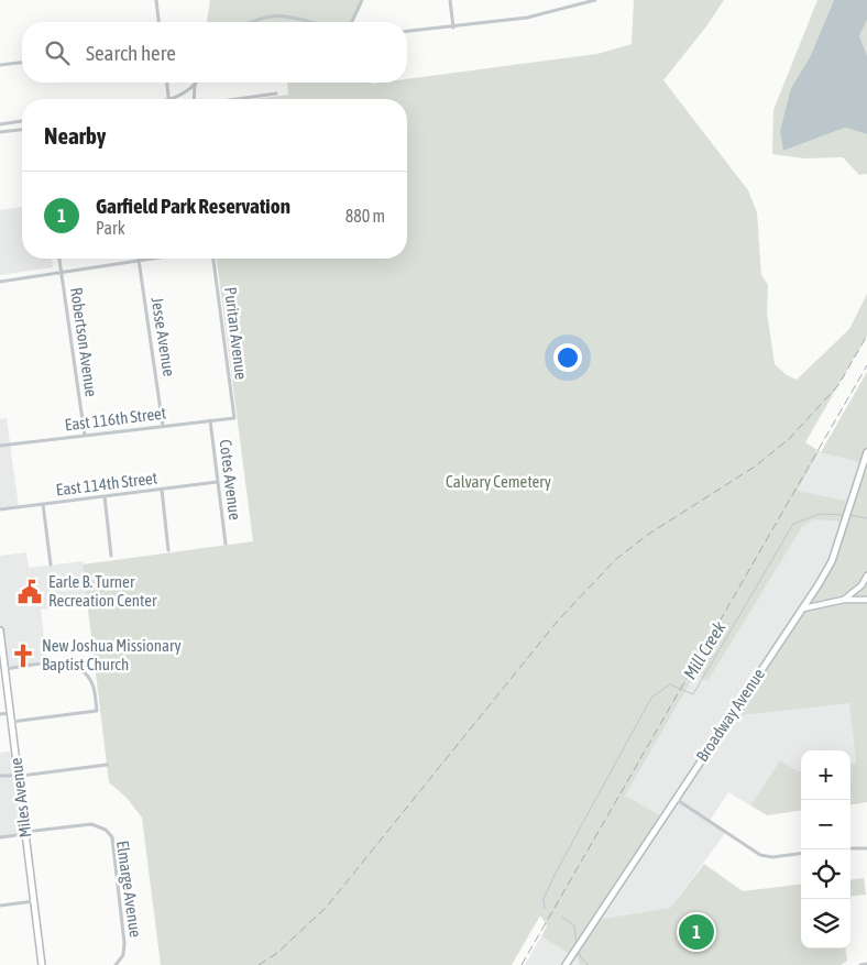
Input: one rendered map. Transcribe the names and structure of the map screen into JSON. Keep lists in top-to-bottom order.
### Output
{
  "streets": {
    "main road": ["Broadway Avenue", "Miles Avenue"],
    "street": [
      "Puritan Avenue",
      "Jesse Avenue",
      "Robertson Avenue",
      "East 116th Street",
      "Cotes Avenue",
      "East 114th Street",
      "Elmarge Avenue"
    ]
  },
  "crossings": [
    ["Puritan Avenue", "East 116th Street"],
    ["Jesse Avenue", "East 116th Street"],
    ["Robertson Avenue", "East 116th Street"],
    ["East 116th Street", "Cotes Avenue"],
    ["Cotes Avenue", "East 114th Street"],
    ["Miles Avenue", "Elmarge Avenue"]
  ],
  "water": ["Mill Creek"],
  "parks": ["Calvary Cemetery"],
  "places": {
    "public building": ["Earle B. Turner Recreation Center"],
    "church": ["New Joshua Missionary Baptist Church"]
  },
  "page": {
    "search": "Search here",
    "heading": "Nearby",
    "list": [
      {
        "mark": "1",
        "name": "Garfield Park Reservation",
        "note": "Park",
        "value": "880 m"
      }
    ],
    "map_buttons": ["+", "−"],
    "pins": "1"
  }
}
